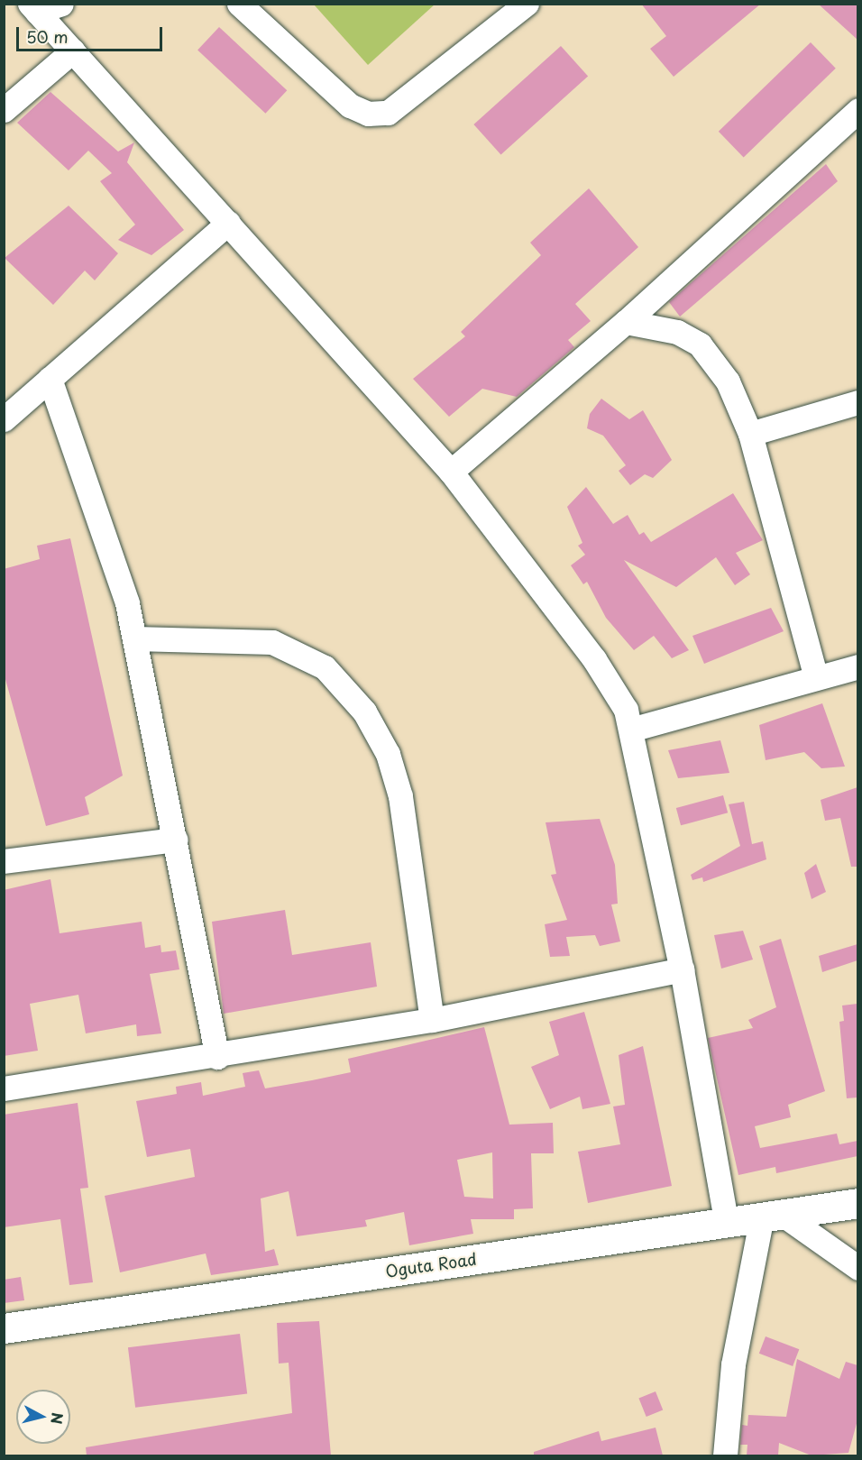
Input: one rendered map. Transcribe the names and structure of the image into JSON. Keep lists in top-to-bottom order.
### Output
{
  "streets": {
    "main road": ["Oguta Road"]
  },
  "scale_bar": "50 m",
  "north": "right"
}
